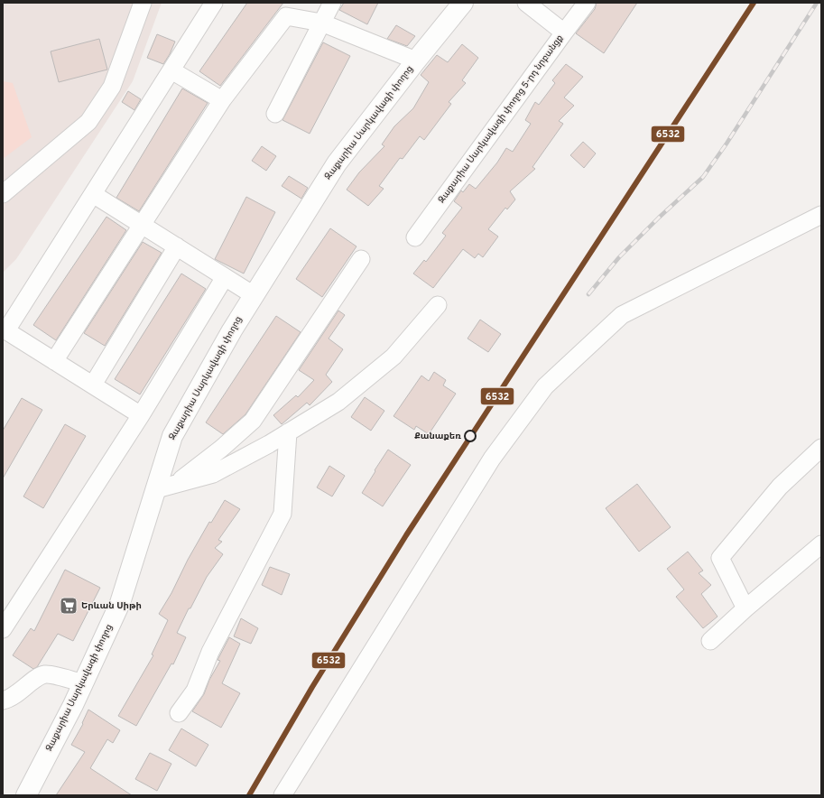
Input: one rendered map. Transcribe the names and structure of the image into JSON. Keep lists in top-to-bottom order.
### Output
{
  "streets": {
    "main road": ["Զաքարիա Սարկավագի փողոց"],
    "street": ["Զաքարիա Սարկավագի փողոց 5-րդ նրբանցք"]
  },
  "places": {
    "other": ["Քանաքեռ"],
    "supermarket": ["Երևան Սիթի"]
  },
  "lines": ["transit line 6532"]
}
